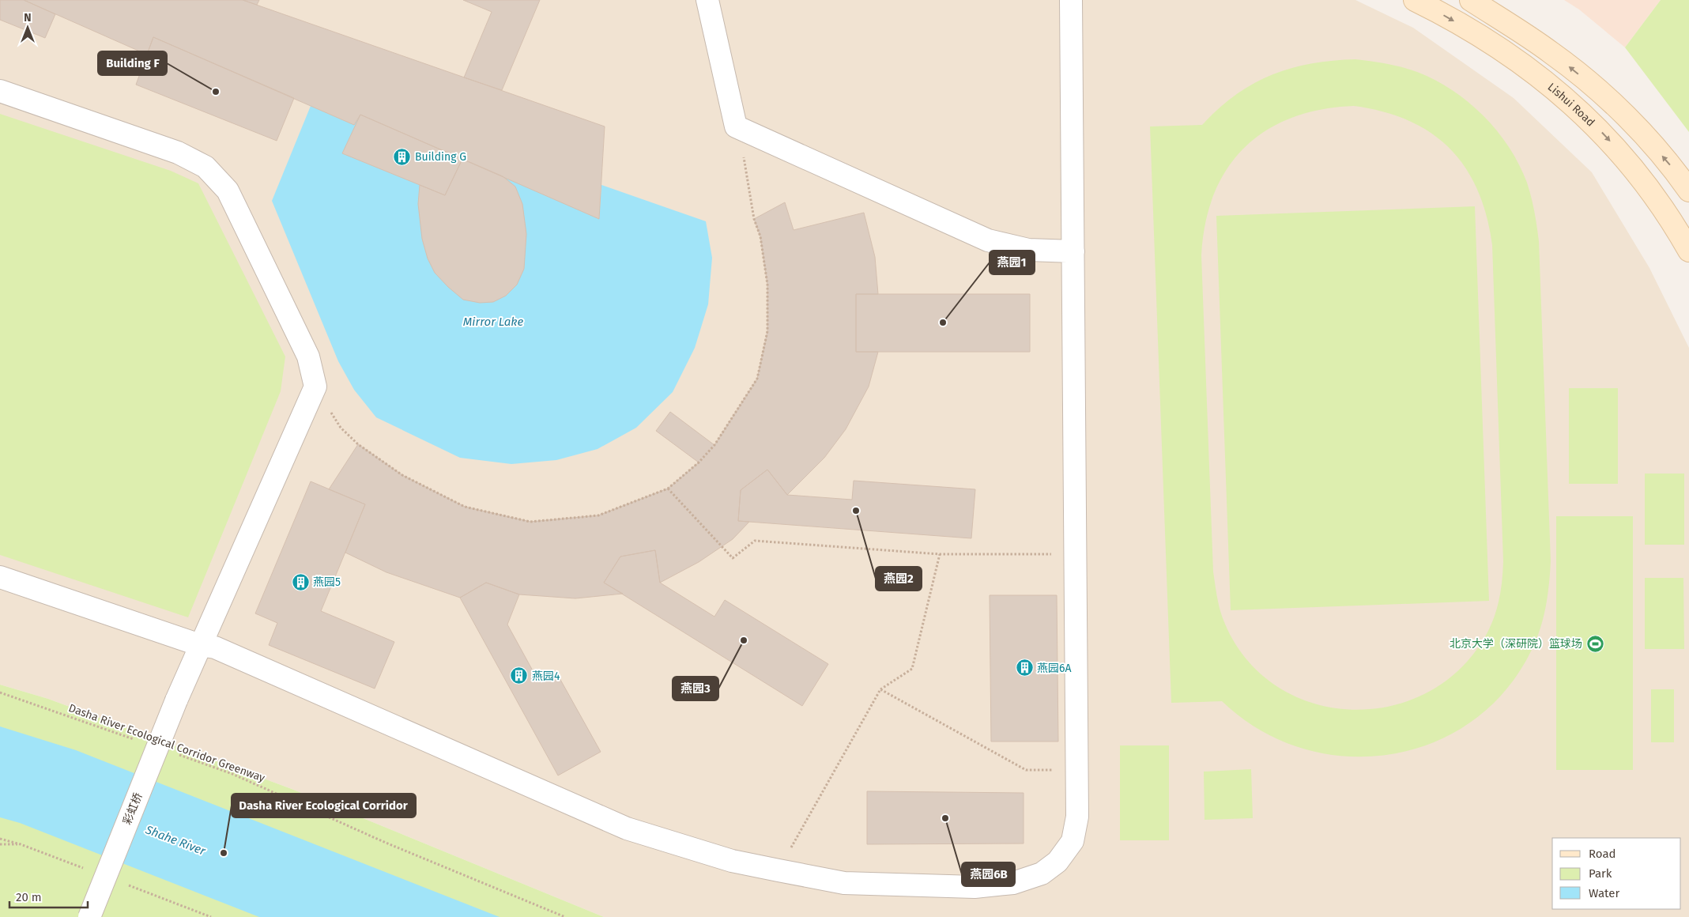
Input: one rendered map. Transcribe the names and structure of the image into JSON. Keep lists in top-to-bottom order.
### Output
{
  "streets": {
    "main road": ["Lishui Road"],
    "street": ["彩虹桥"],
    "path": ["Dasha River Ecological Corridor Greenway"]
  },
  "water": ["Mirror Lake", "Shahe River"],
  "places": {
    "other": [
      "Building F",
      "燕园1",
      "燕园2",
      "燕园3",
      "燕园6B",
      "Dasha River Ecological Corridor"
    ],
    "building": [
      "Building G",
      "燕园5",
      "燕园6A",
      "燕园4"
    ],
    "sports": ["北京大学（深研院）篮球场"]
  },
  "legend": ["Road", "Park", "Water"],
  "scale_bar": "20 m",
  "north": "top"
}
